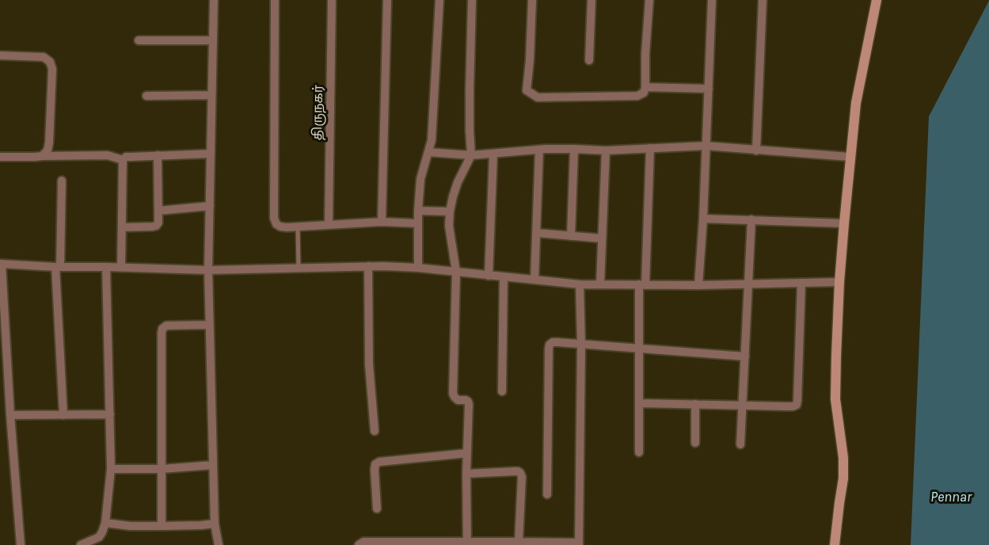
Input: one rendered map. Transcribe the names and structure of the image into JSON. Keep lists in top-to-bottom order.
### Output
{
  "streets": {
    "street": ["திருநகர்"]
  },
  "water": ["Pennar"]
}
